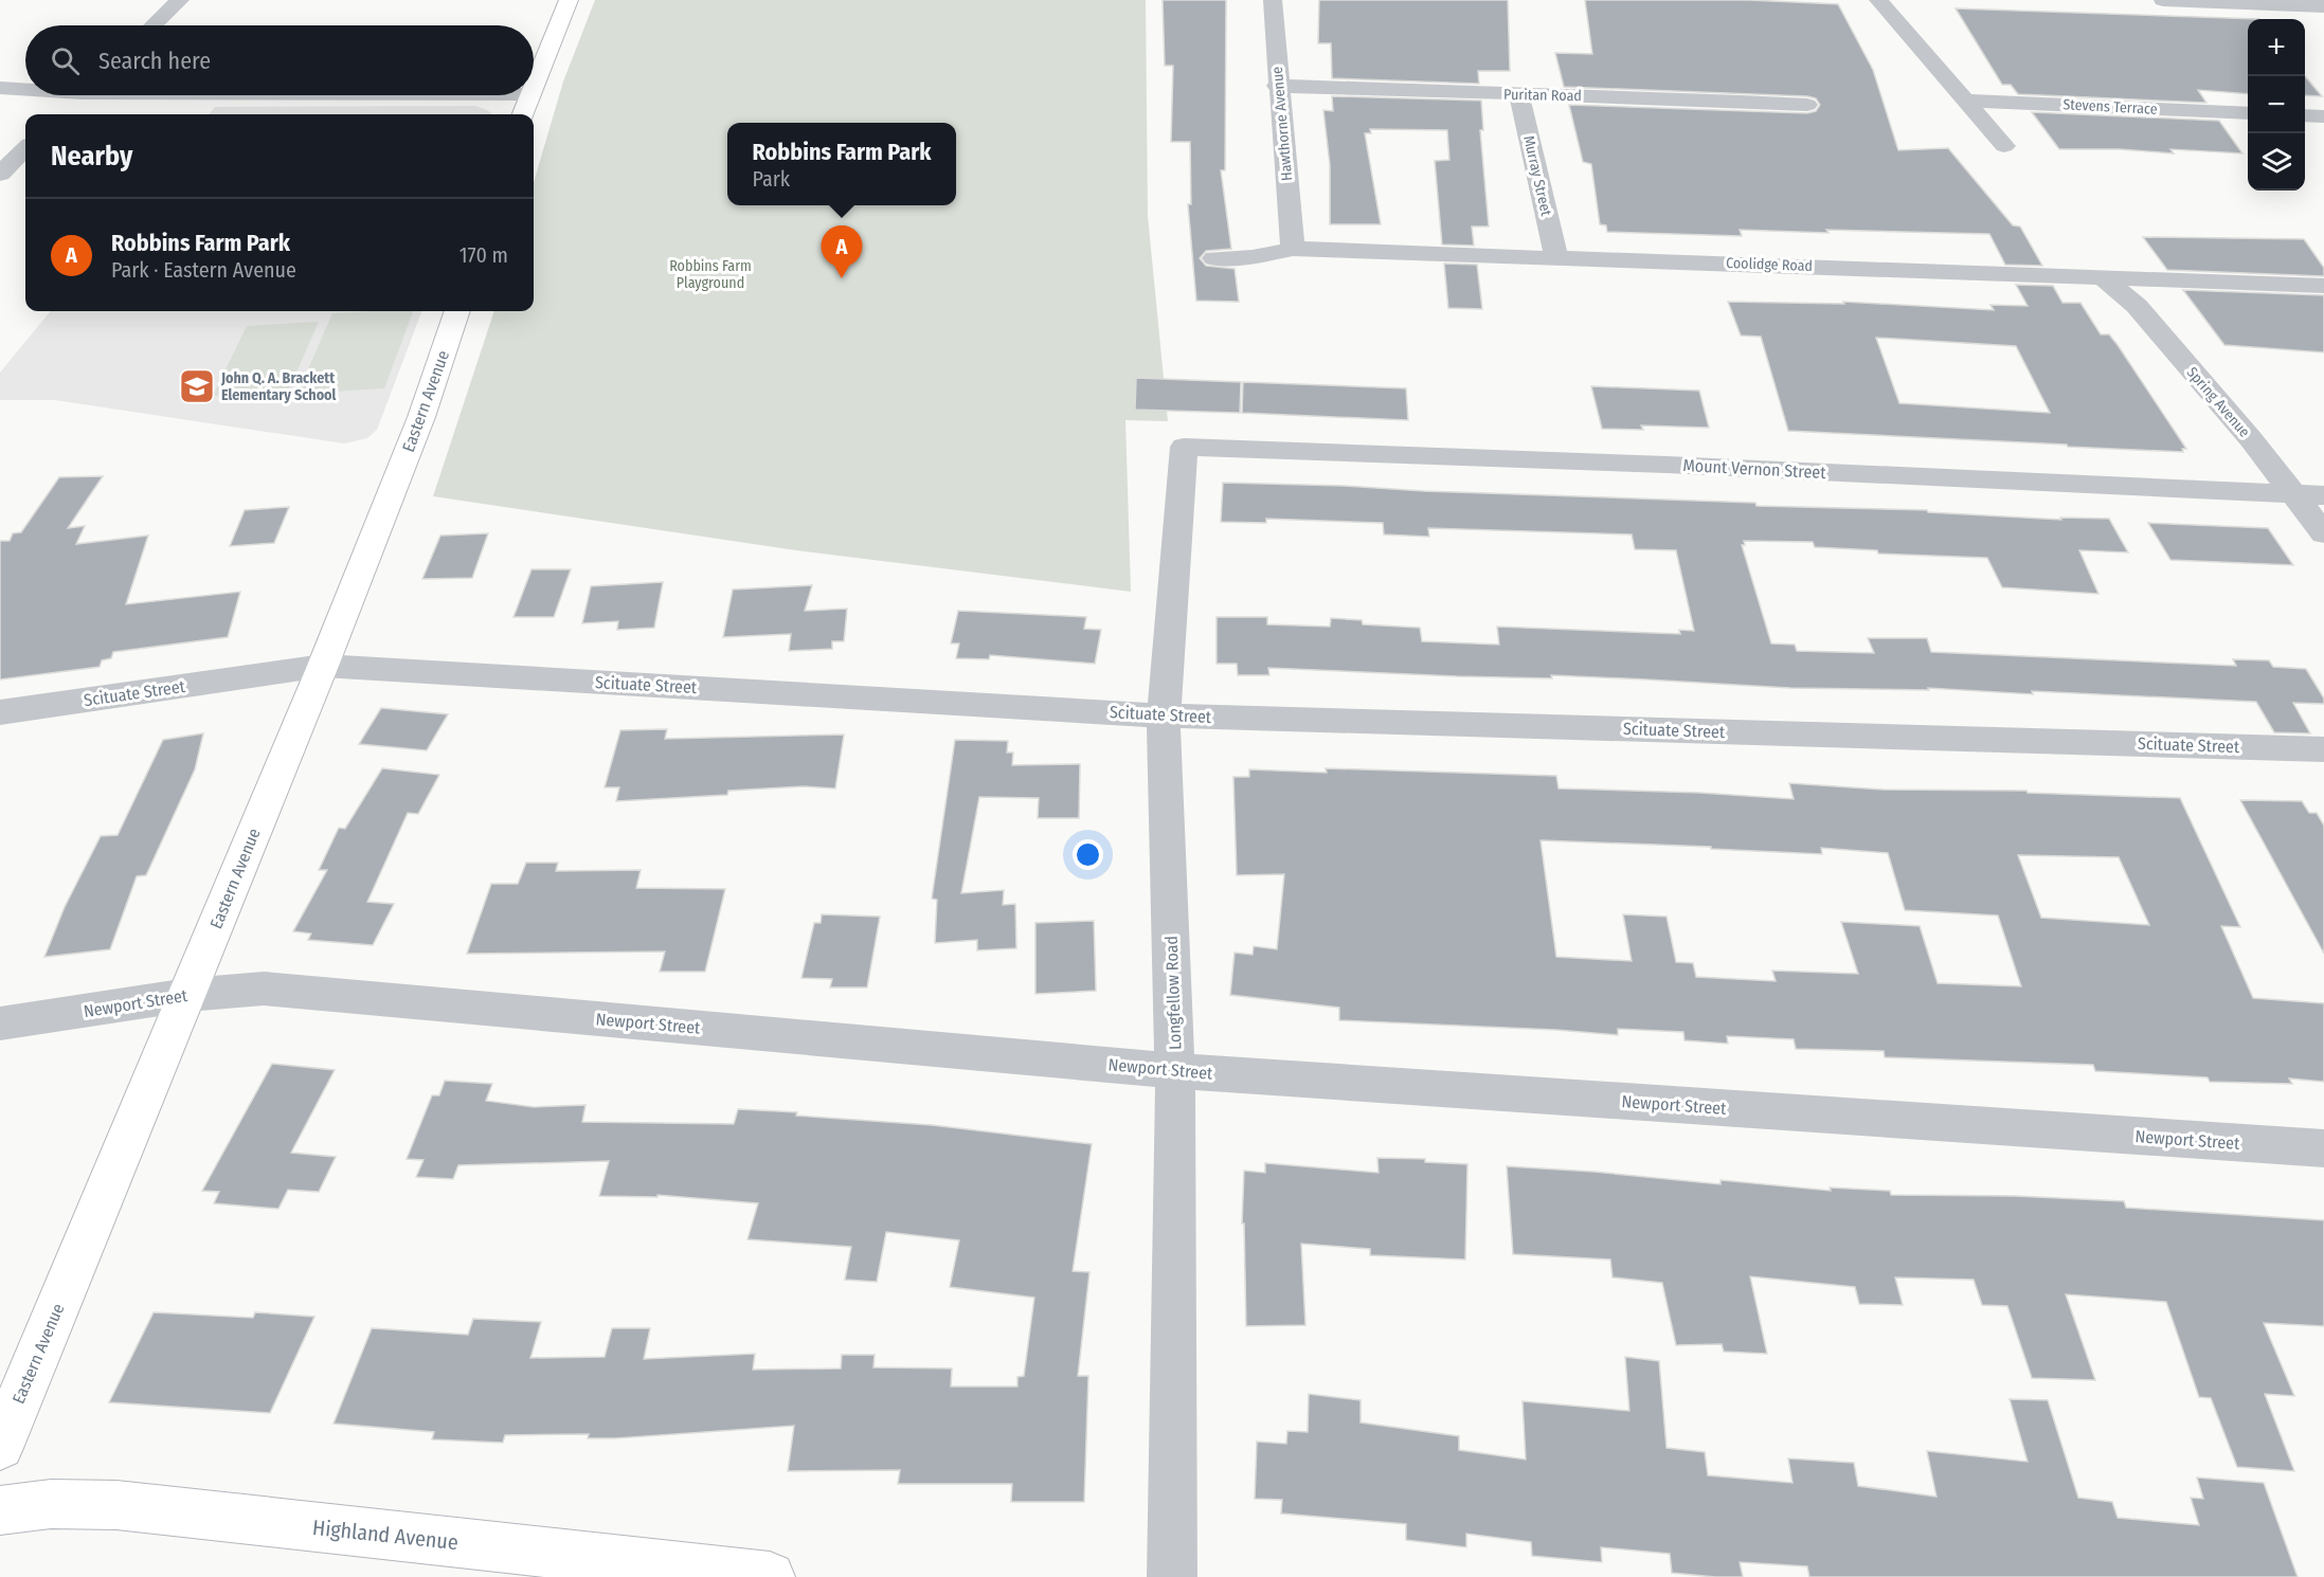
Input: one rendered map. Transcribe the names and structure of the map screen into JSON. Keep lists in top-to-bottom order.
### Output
{
  "streets": {
    "street": [
      "Puritan Road",
      "Stevens Terrace",
      "Hawthorne Avenue",
      "Murray Street",
      "Coolidge Road",
      "Eastern Avenue",
      "Spring Avenue",
      "Mount Vernon Street",
      "Scituate Street",
      "Longfellow Road",
      "Newport Street",
      "Highland Avenue"
    ]
  },
  "crossings": [
    ["Puritan Road", "Hawthorne Avenue"],
    ["Puritan Road", "Murray Street"],
    ["Hawthorne Avenue", "Coolidge Road"],
    ["Murray Street", "Coolidge Road"],
    ["Coolidge Road", "Spring Avenue"],
    ["Eastern Avenue", "Scituate Street"],
    ["Eastern Avenue", "Newport Street"],
    ["Spring Avenue", "Mount Vernon Street"],
    ["Mount Vernon Street", "Longfellow Road"],
    ["Scituate Street", "Longfellow Road"],
    ["Longfellow Road", "Newport Street"]
  ],
  "parks": ["Robbins Farm Playground"],
  "places": {
    "school or university": ["John Q. A. Brackett Elementary School"]
  },
  "page": {
    "map_buttons": ["+", "−"],
    "search": "Search here",
    "heading": "Nearby",
    "popup": ["Robbins Farm Park", "Park"],
    "list": [
      {
        "mark": "A",
        "name": "Robbins Farm Park",
        "note": "Park · Eastern Avenue",
        "value": "170 m"
      }
    ],
    "pins": "A"
  }
}
